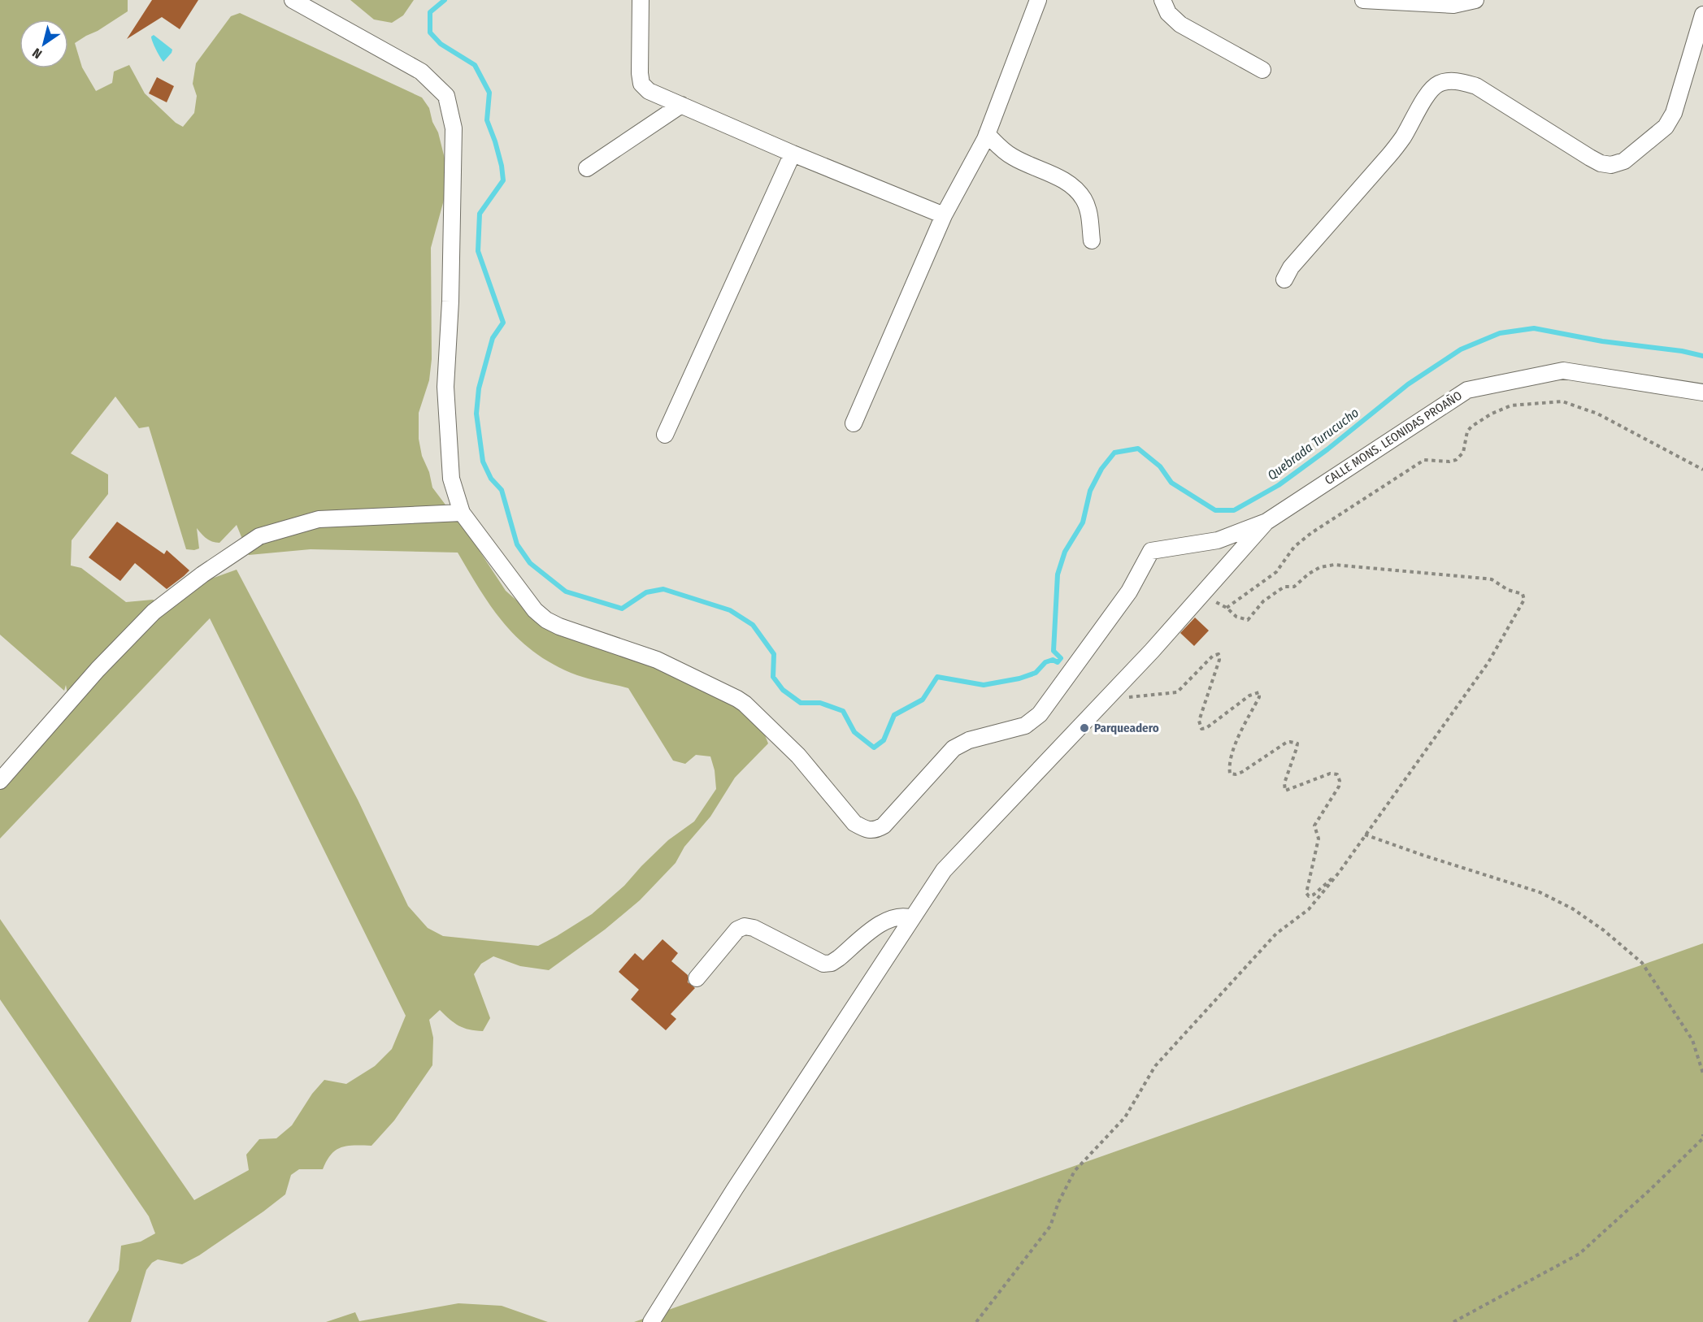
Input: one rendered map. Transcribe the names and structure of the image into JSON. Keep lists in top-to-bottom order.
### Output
{
  "streets": {
    "street": ["CALLE MONS. LEONIDAS PROAÑO"]
  },
  "water": ["Quebrada Turucucho"],
  "places": ["Parqueadero"],
  "north": "bottom left"
}
